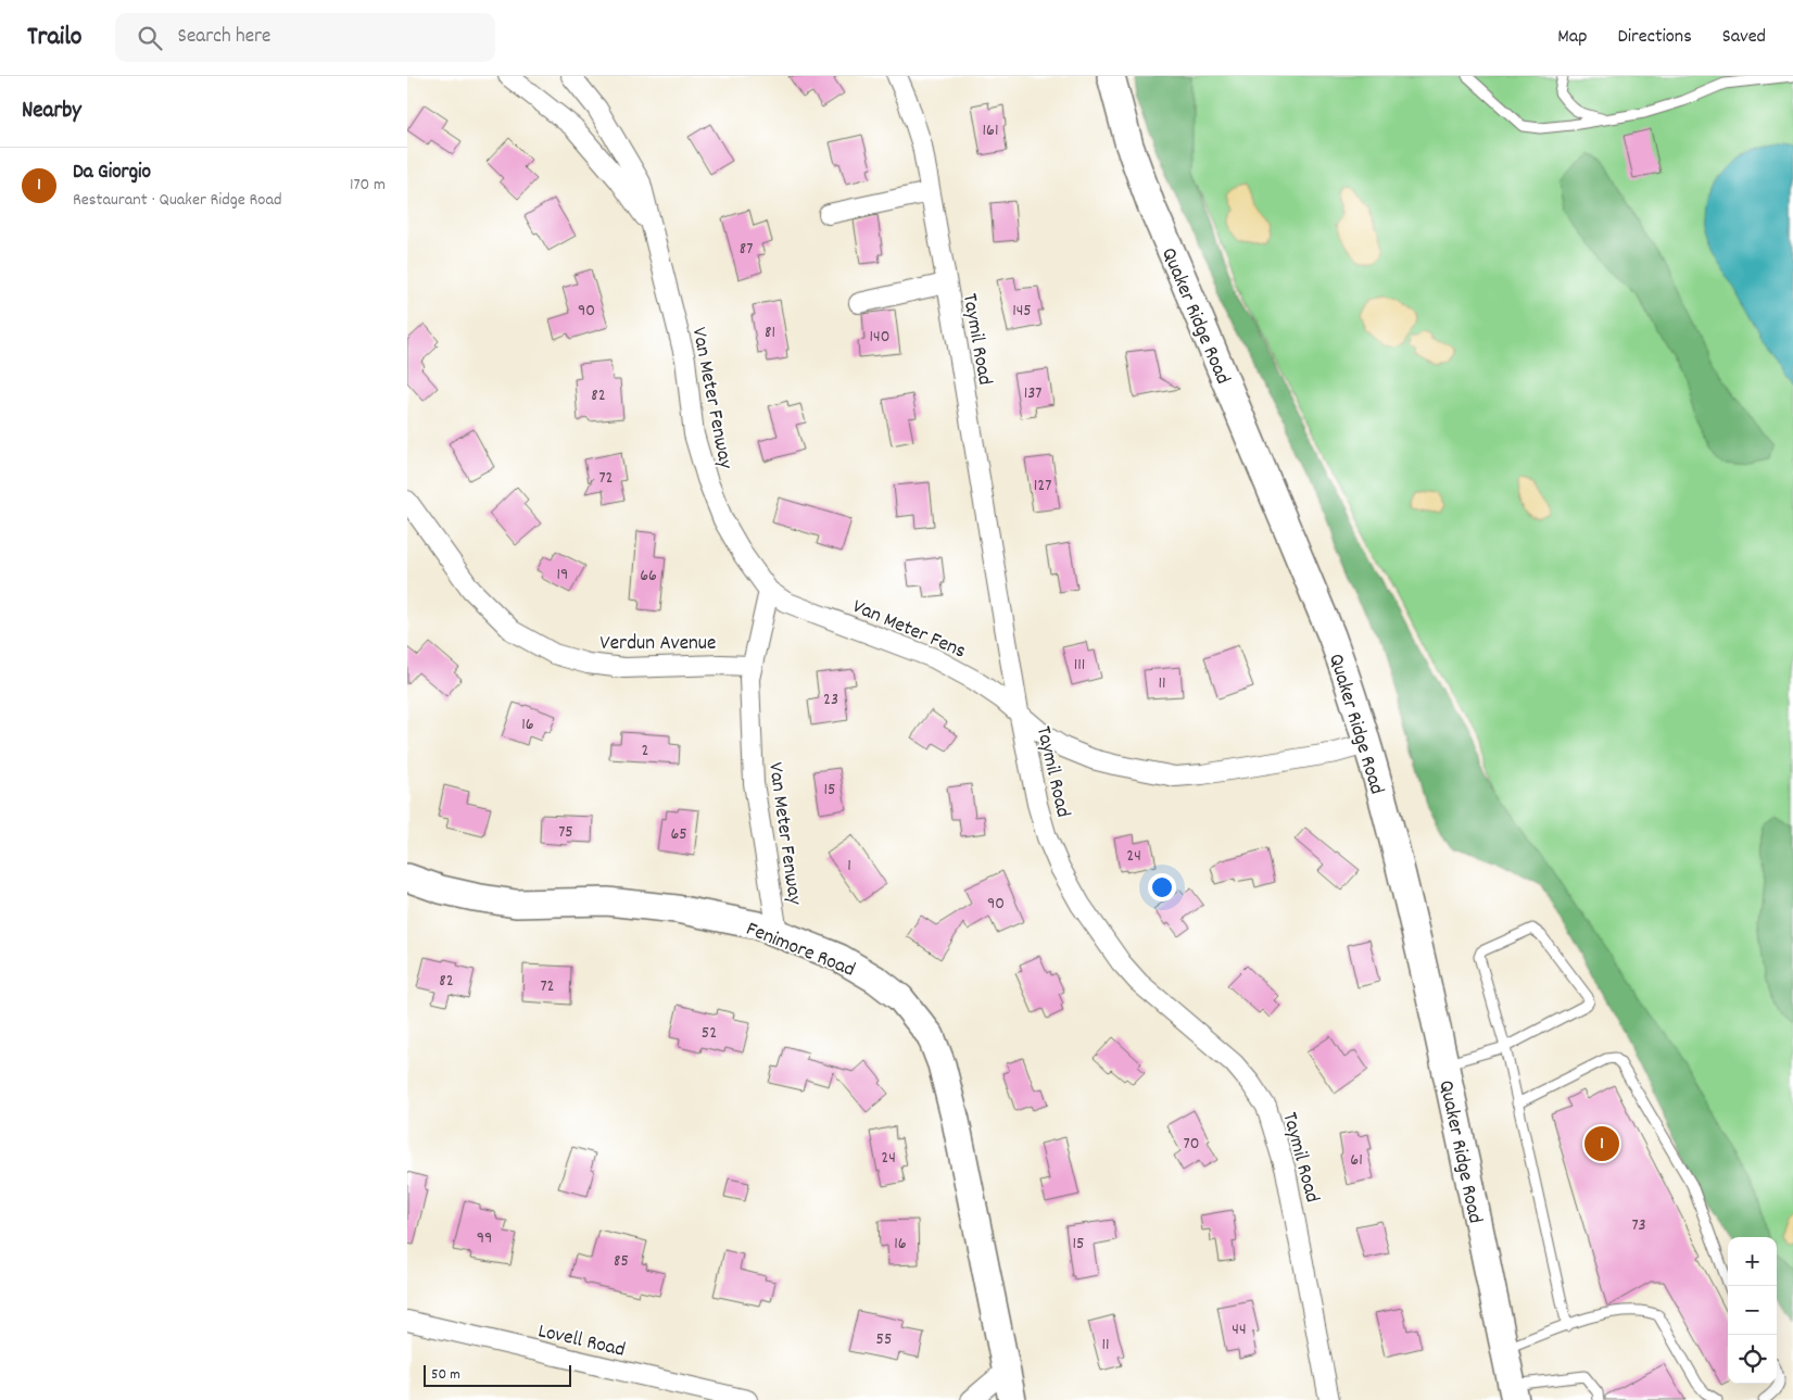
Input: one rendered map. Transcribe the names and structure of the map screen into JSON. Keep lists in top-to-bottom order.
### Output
{
  "streets": {
    "street": [
      "Quaker Ridge Road",
      "Taymil Road",
      "Van Meter Fenway",
      "Van Meter Fens",
      "Verdun Avenue",
      "Fenimore Road",
      "Lovell Road"
    ]
  },
  "crossings": [
    ["Quaker Ridge Road", "Van Meter Fens"],
    ["Taymil Road", "Van Meter Fens"],
    ["Van Meter Fenway", "Van Meter Fens"],
    ["Van Meter Fenway", "Verdun Avenue"],
    ["Van Meter Fenway", "Fenimore Road"]
  ],
  "house_numbers": [
    "161",
    "87",
    "90",
    "145",
    "81",
    "140",
    "137",
    "82",
    "72",
    "127",
    "19",
    "66",
    "111",
    "11",
    "23",
    "16",
    "2",
    "15",
    "75",
    "65",
    "24",
    "1",
    "90",
    "82",
    "72",
    "52",
    "70",
    "24",
    "61",
    "73",
    "99",
    "16",
    "15",
    "85",
    "44",
    "55",
    "11"
  ],
  "scale_bar": "50 m",
  "page": {
    "header": "Trailo",
    "search": "Search here",
    "nav": ["Map", "Directions", "Saved"],
    "heading": "Nearby",
    "list": [
      {
        "mark": "1",
        "name": "Da Giorgio",
        "note": "Restaurant · Quaker Ridge Road",
        "value": "170 m"
      }
    ],
    "pins": "1",
    "map_buttons": ["+", "−"],
    "scale": "50 m"
  }
}
